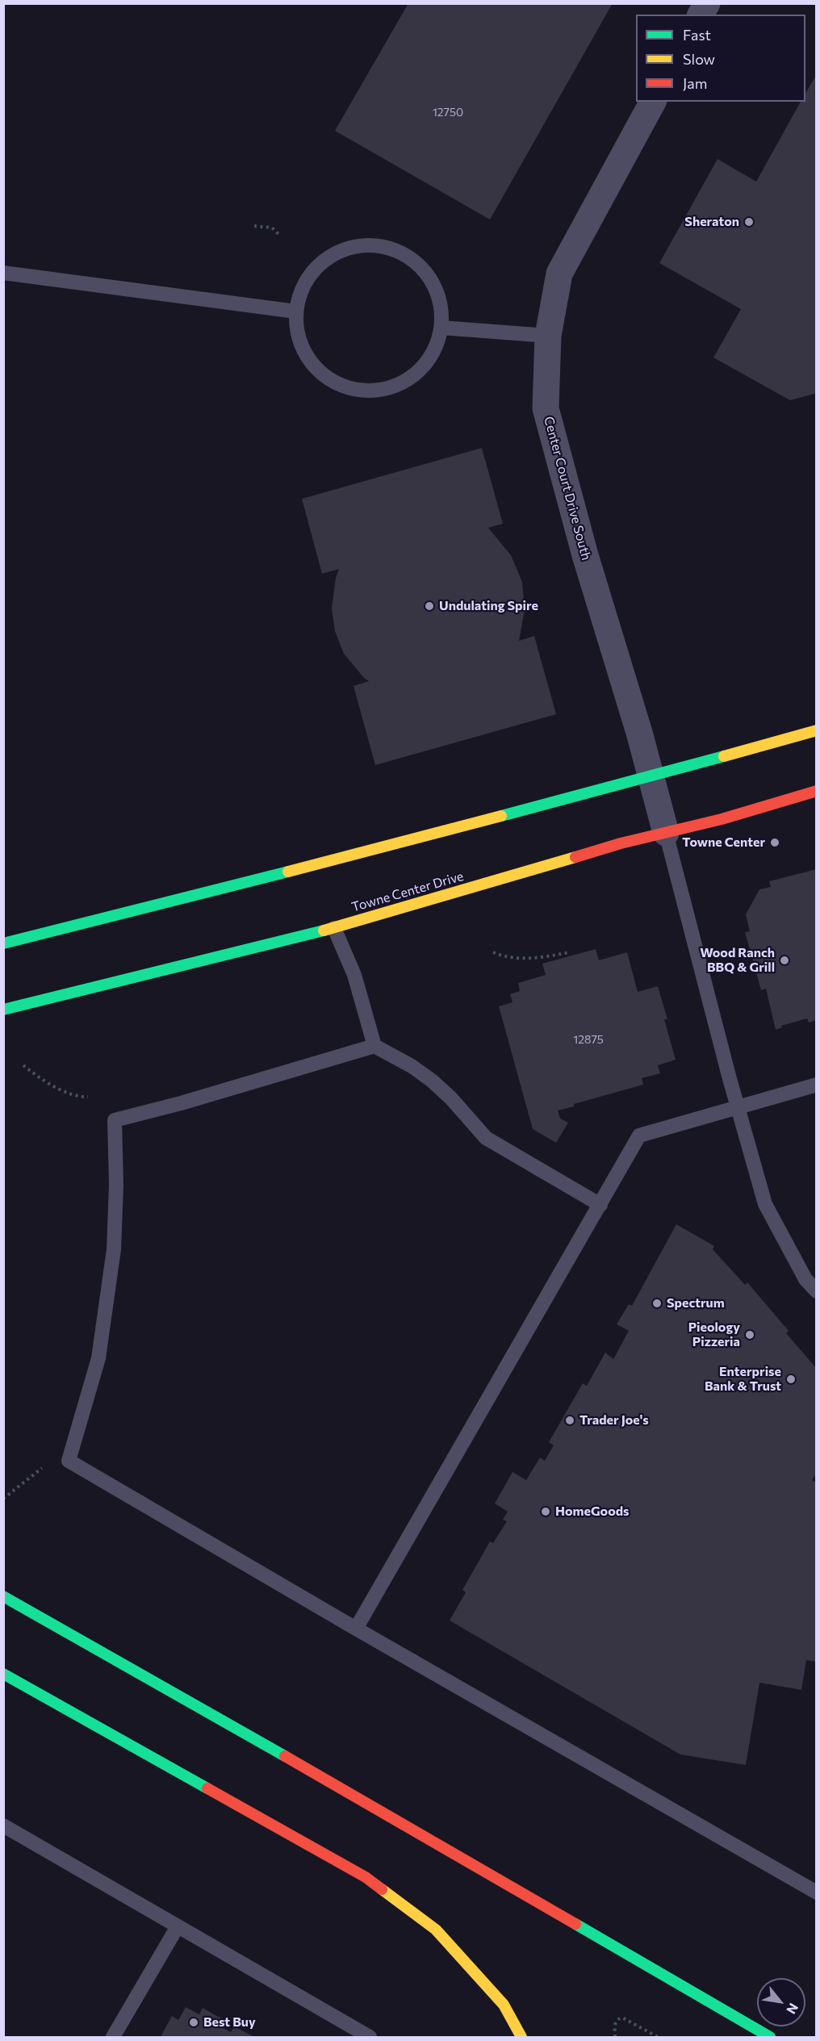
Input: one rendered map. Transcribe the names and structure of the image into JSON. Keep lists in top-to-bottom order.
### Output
{
  "streets": {
    "main road": ["Towne Center Drive"],
    "street": ["Center Court Drive South"]
  },
  "crossings": [
    ["Center Court Drive South", "Towne Center Drive"]
  ],
  "places": [
    "Sheraton",
    "Undulating Spire",
    "Towne Center",
    "Wood Ranch BBQ & Grill",
    "Spectrum",
    "Pieology Pizzeria",
    "Enterprise Bank & Trust",
    "Trader Joe's",
    "HomeGoods",
    "Best Buy"
  ],
  "house_numbers": ["12750", "12875"],
  "legend": ["Fast", "Slow", "Jam"],
  "north": "bottom right"
}
